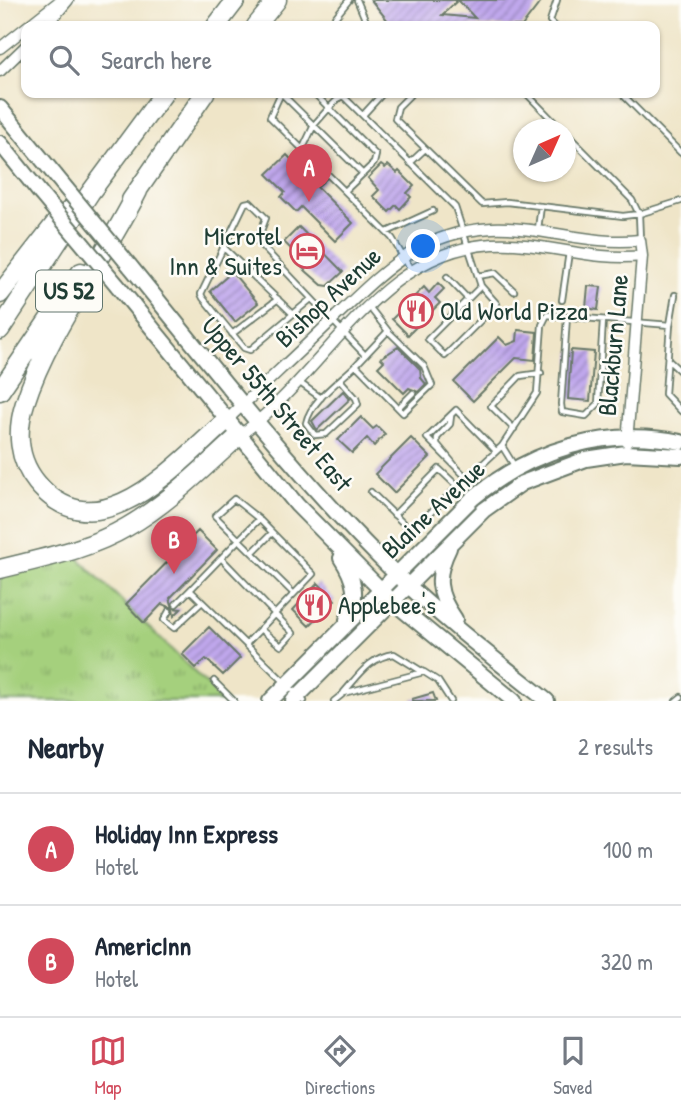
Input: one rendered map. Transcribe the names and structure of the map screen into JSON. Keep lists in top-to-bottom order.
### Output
{
  "streets": {
    "highway": ["US 52"],
    "street": [
      "Bishop Avenue",
      "Blackburn Lane",
      "Upper 55th Street East",
      "Blaine Avenue"
    ]
  },
  "crossings": [
    ["Bishop Avenue", "Blackburn Lane"],
    ["Bishop Avenue", "Upper 55th Street East"],
    ["Blackburn Lane", "Blaine Avenue"],
    ["Upper 55th Street East", "Blaine Avenue"]
  ],
  "places": {
    "hotel": ["Microtel Inn & Suites"],
    "restaurant": ["Old World Pizza", "Applebee's"]
  },
  "north": "top right",
  "page": {
    "search": "Search here",
    "pins": ["A", "B"],
    "heading": ["Nearby", "2 results"],
    "list": [
      {
        "mark": "A",
        "name": "Holiday Inn Express",
        "note": "Hotel",
        "value": "100 m"
      },
      {
        "mark": "B",
        "name": "AmericInn",
        "note": "Hotel",
        "value": "320 m"
      }
    ],
    "nav": ["Map", "Directions", "Saved"]
  }
}
